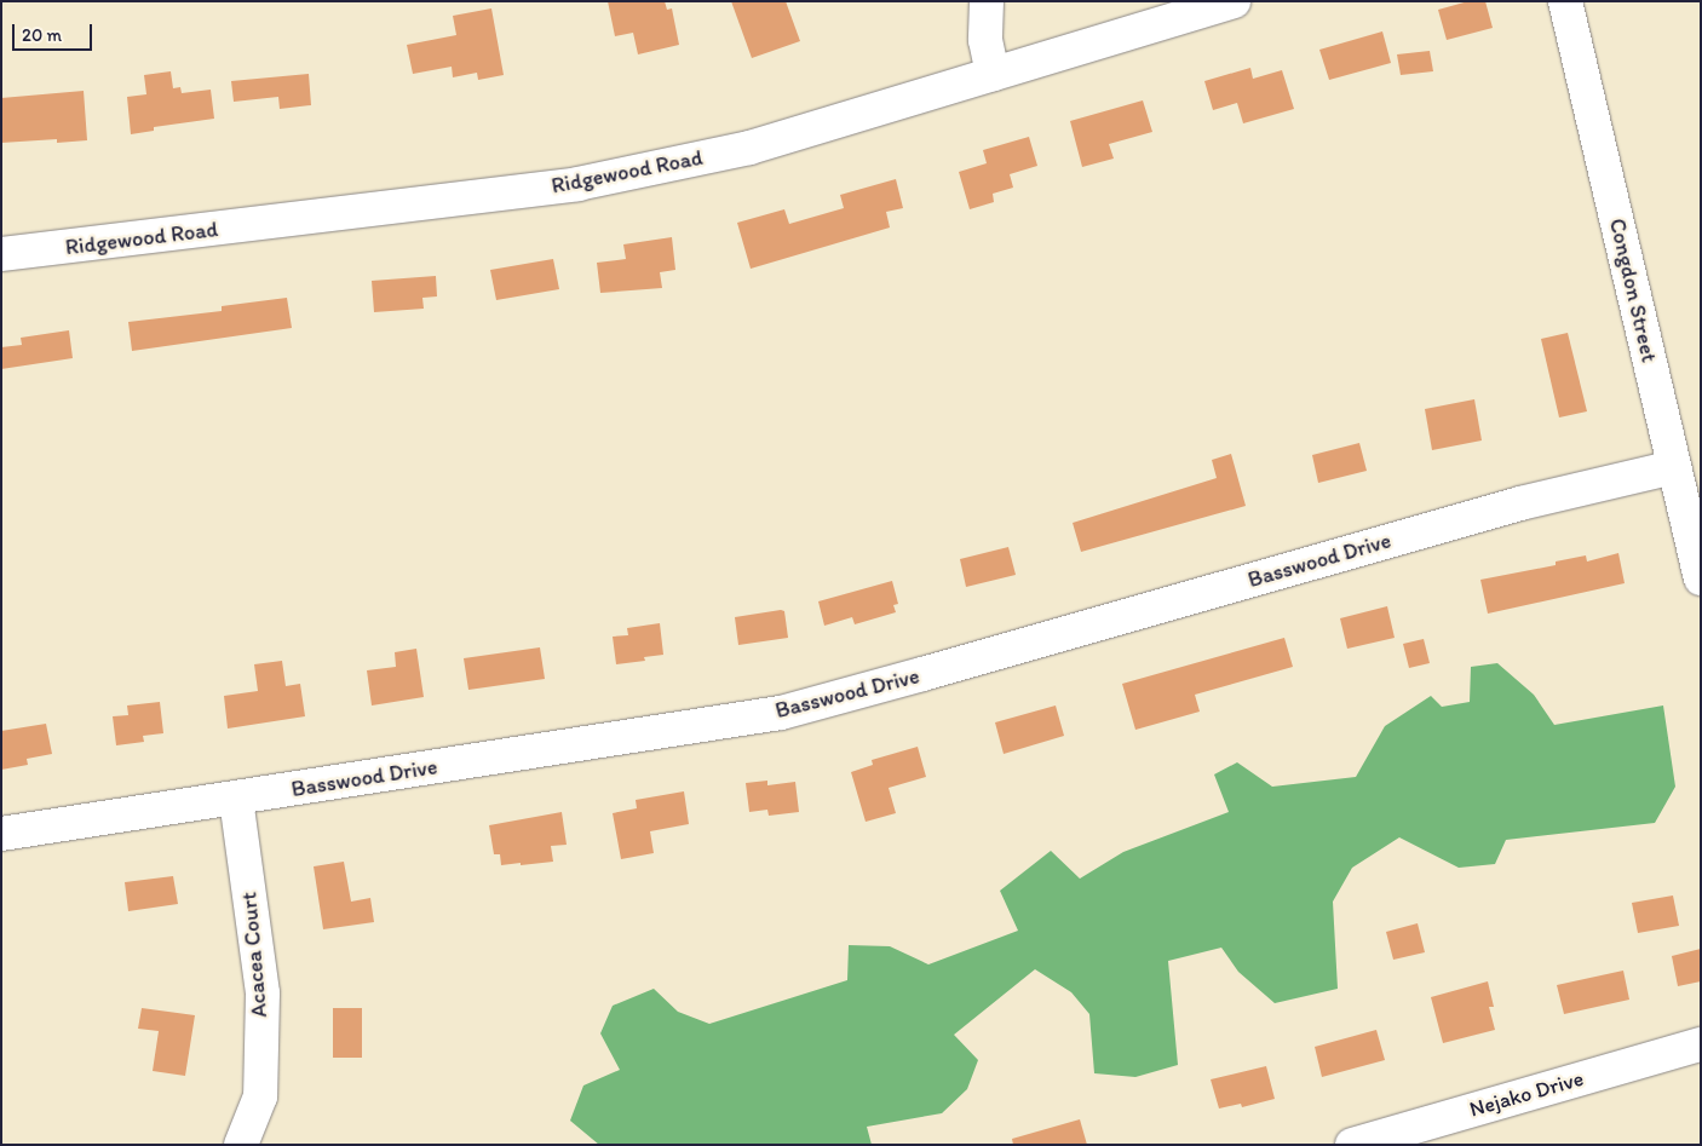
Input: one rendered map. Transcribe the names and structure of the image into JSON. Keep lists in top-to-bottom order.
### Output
{
  "streets": {
    "street": [
      "Ridgewood Road",
      "Congdon Street",
      "Basswood Drive",
      "Acacea Court",
      "Nejako Drive"
    ]
  },
  "crossings": [
    ["Congdon Street", "Basswood Drive"],
    ["Basswood Drive", "Acacea Court"]
  ],
  "scale_bar": "20 m"
}
